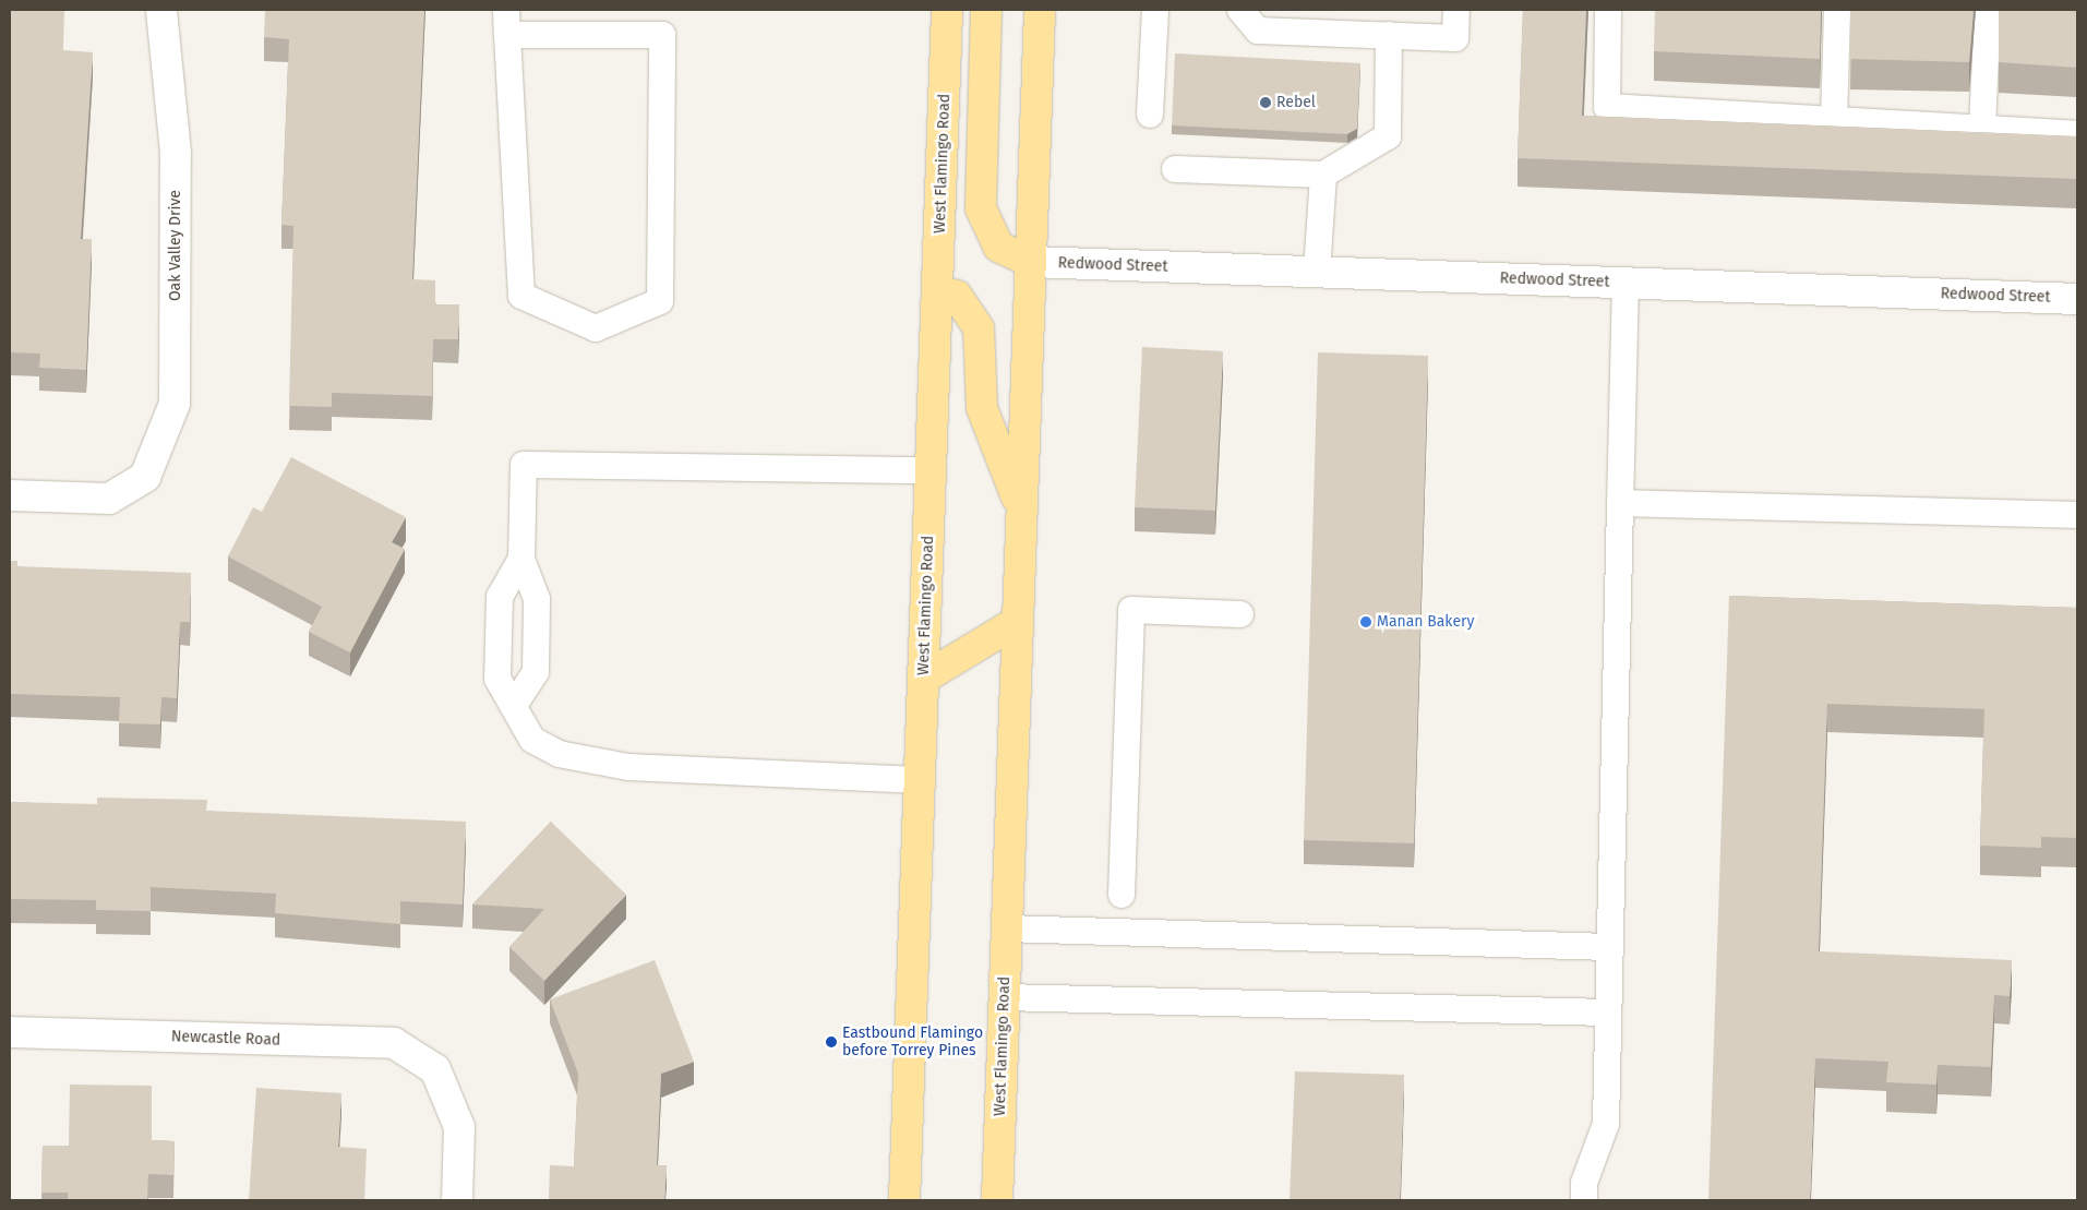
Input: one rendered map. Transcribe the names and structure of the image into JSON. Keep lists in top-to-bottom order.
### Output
{
  "streets": {
    "main road": ["West Flamingo Road"],
    "street": ["Oak Valley Drive", "Redwood Street", "Newcastle Road"]
  },
  "crossings": [
    ["West Flamingo Road", "Redwood Street"]
  ],
  "places": ["Rebel", "Manan Bakery", "Eastbound Flamingo before Torrey Pines"]
}
